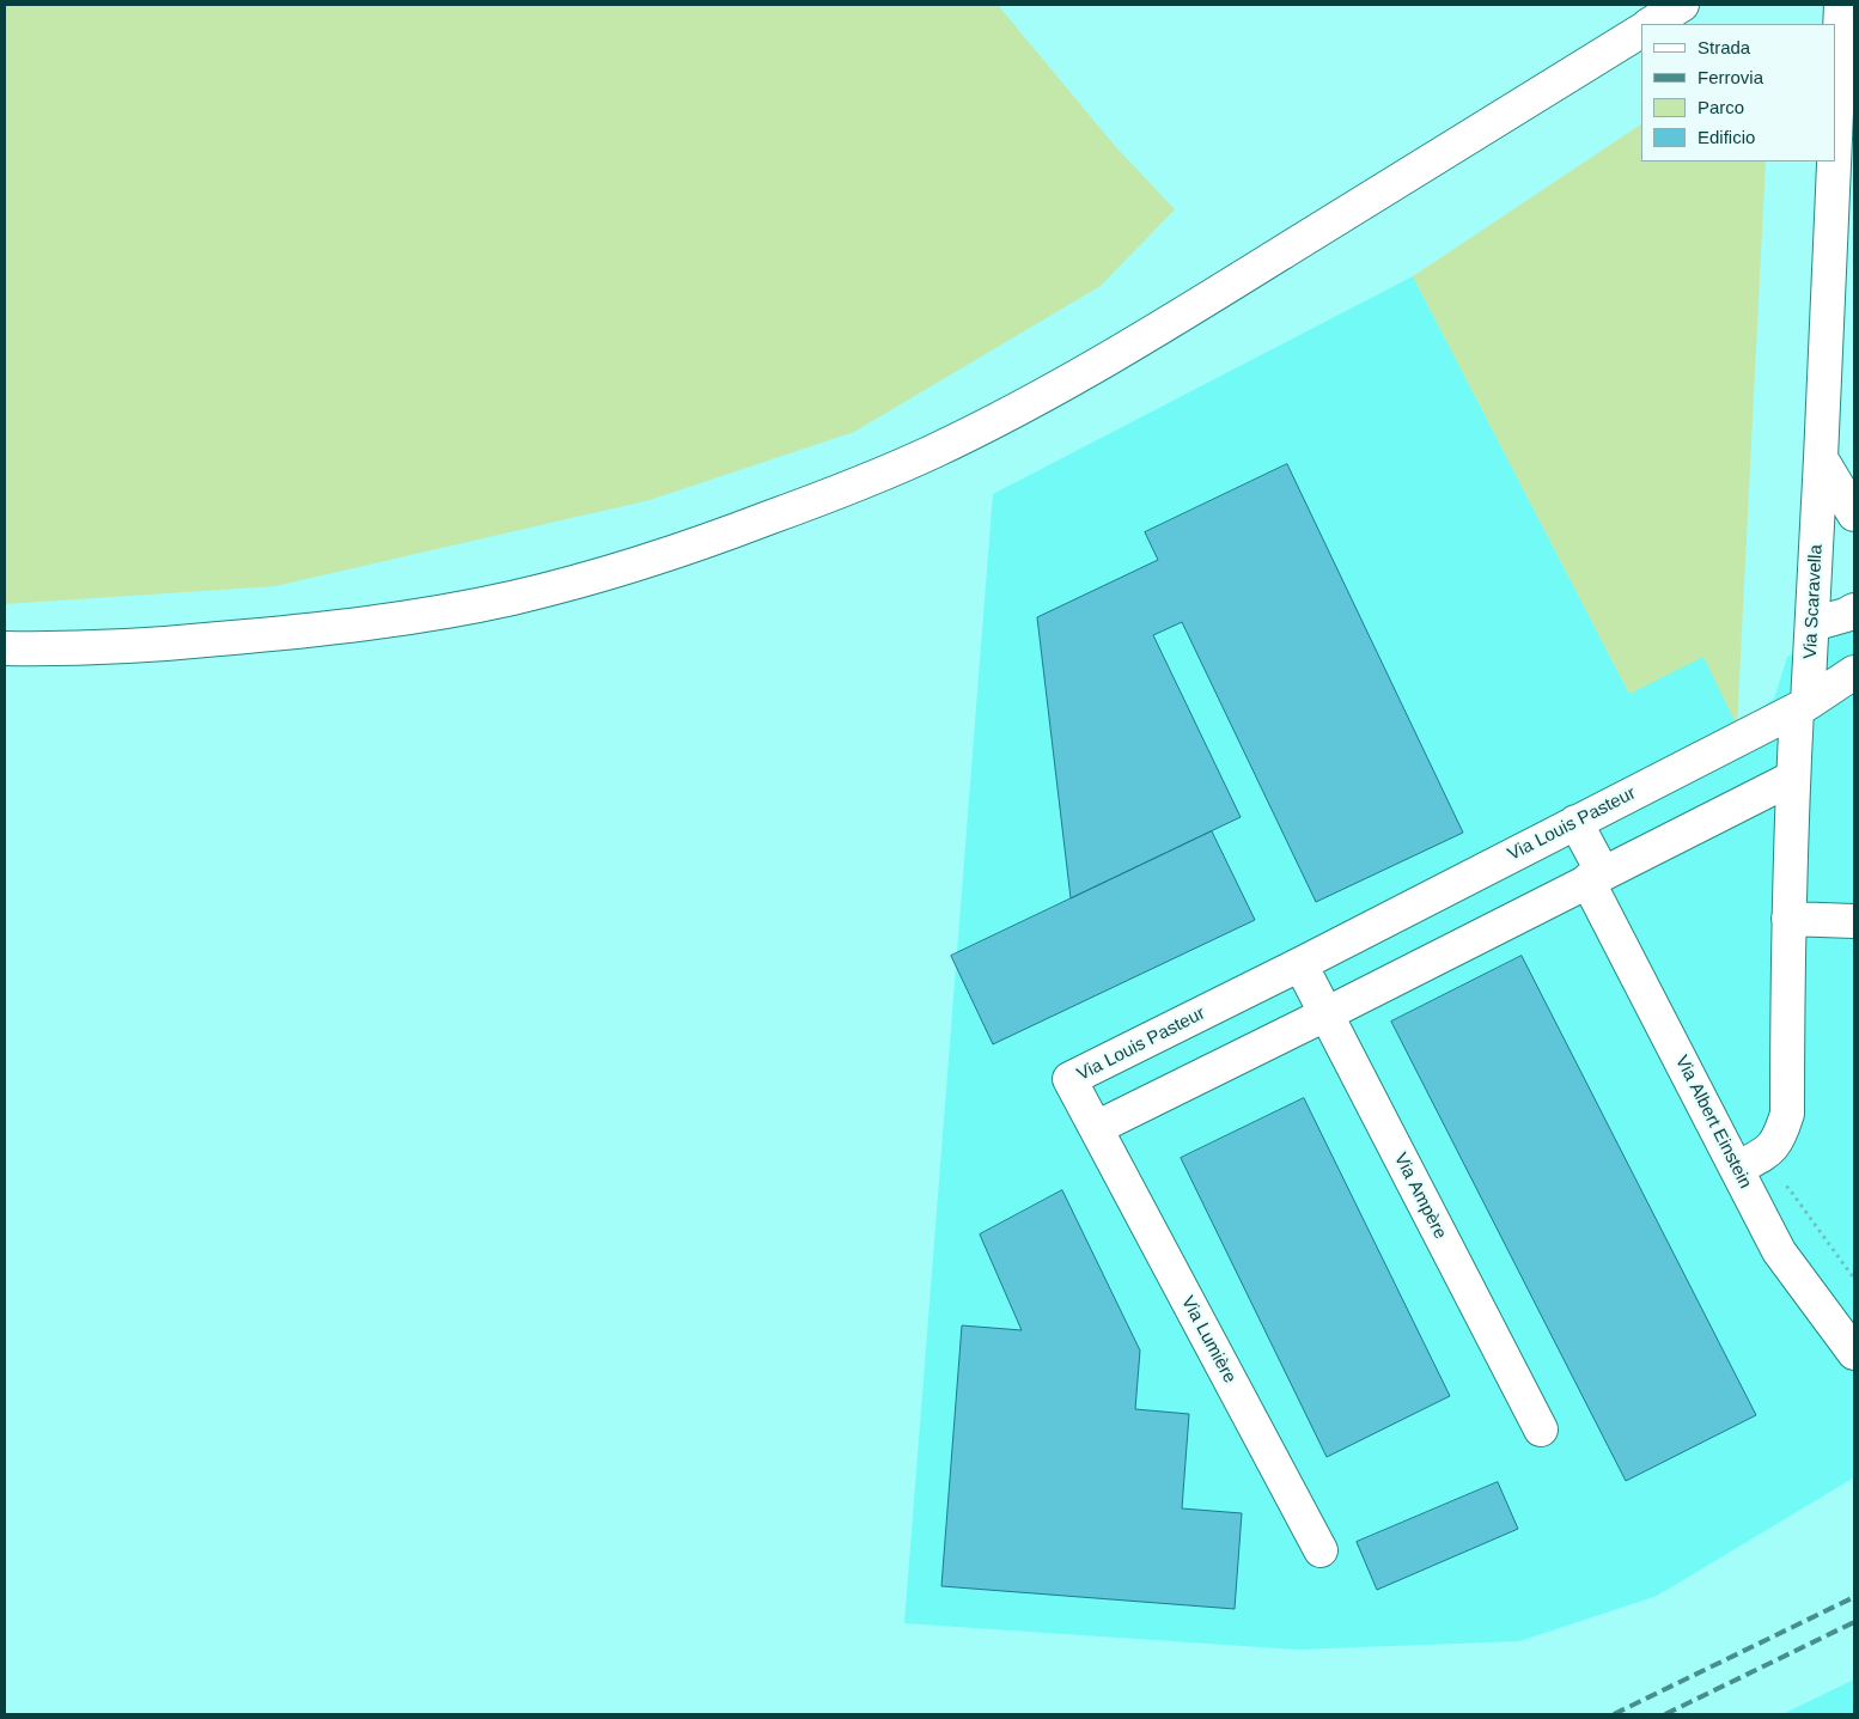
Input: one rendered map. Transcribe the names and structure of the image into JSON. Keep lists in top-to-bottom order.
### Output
{
  "streets": {
    "street": [
      "Via Scaravella",
      "Via Louis Pasteur",
      "Via Albert Einstein",
      "Via Ampère",
      "Via Lumière"
    ]
  },
  "crossings": [
    ["Via Scaravella", "Via Louis Pasteur"],
    ["Via Scaravella", "Via Albert Einstein"],
    ["Via Louis Pasteur", "Via Albert Einstein"],
    ["Via Louis Pasteur", "Via Ampère"],
    ["Via Louis Pasteur", "Via Lumière"]
  ],
  "legend": [
    "Strada",
    "Ferrovia",
    "Parco",
    "Edificio"
  ]
}
